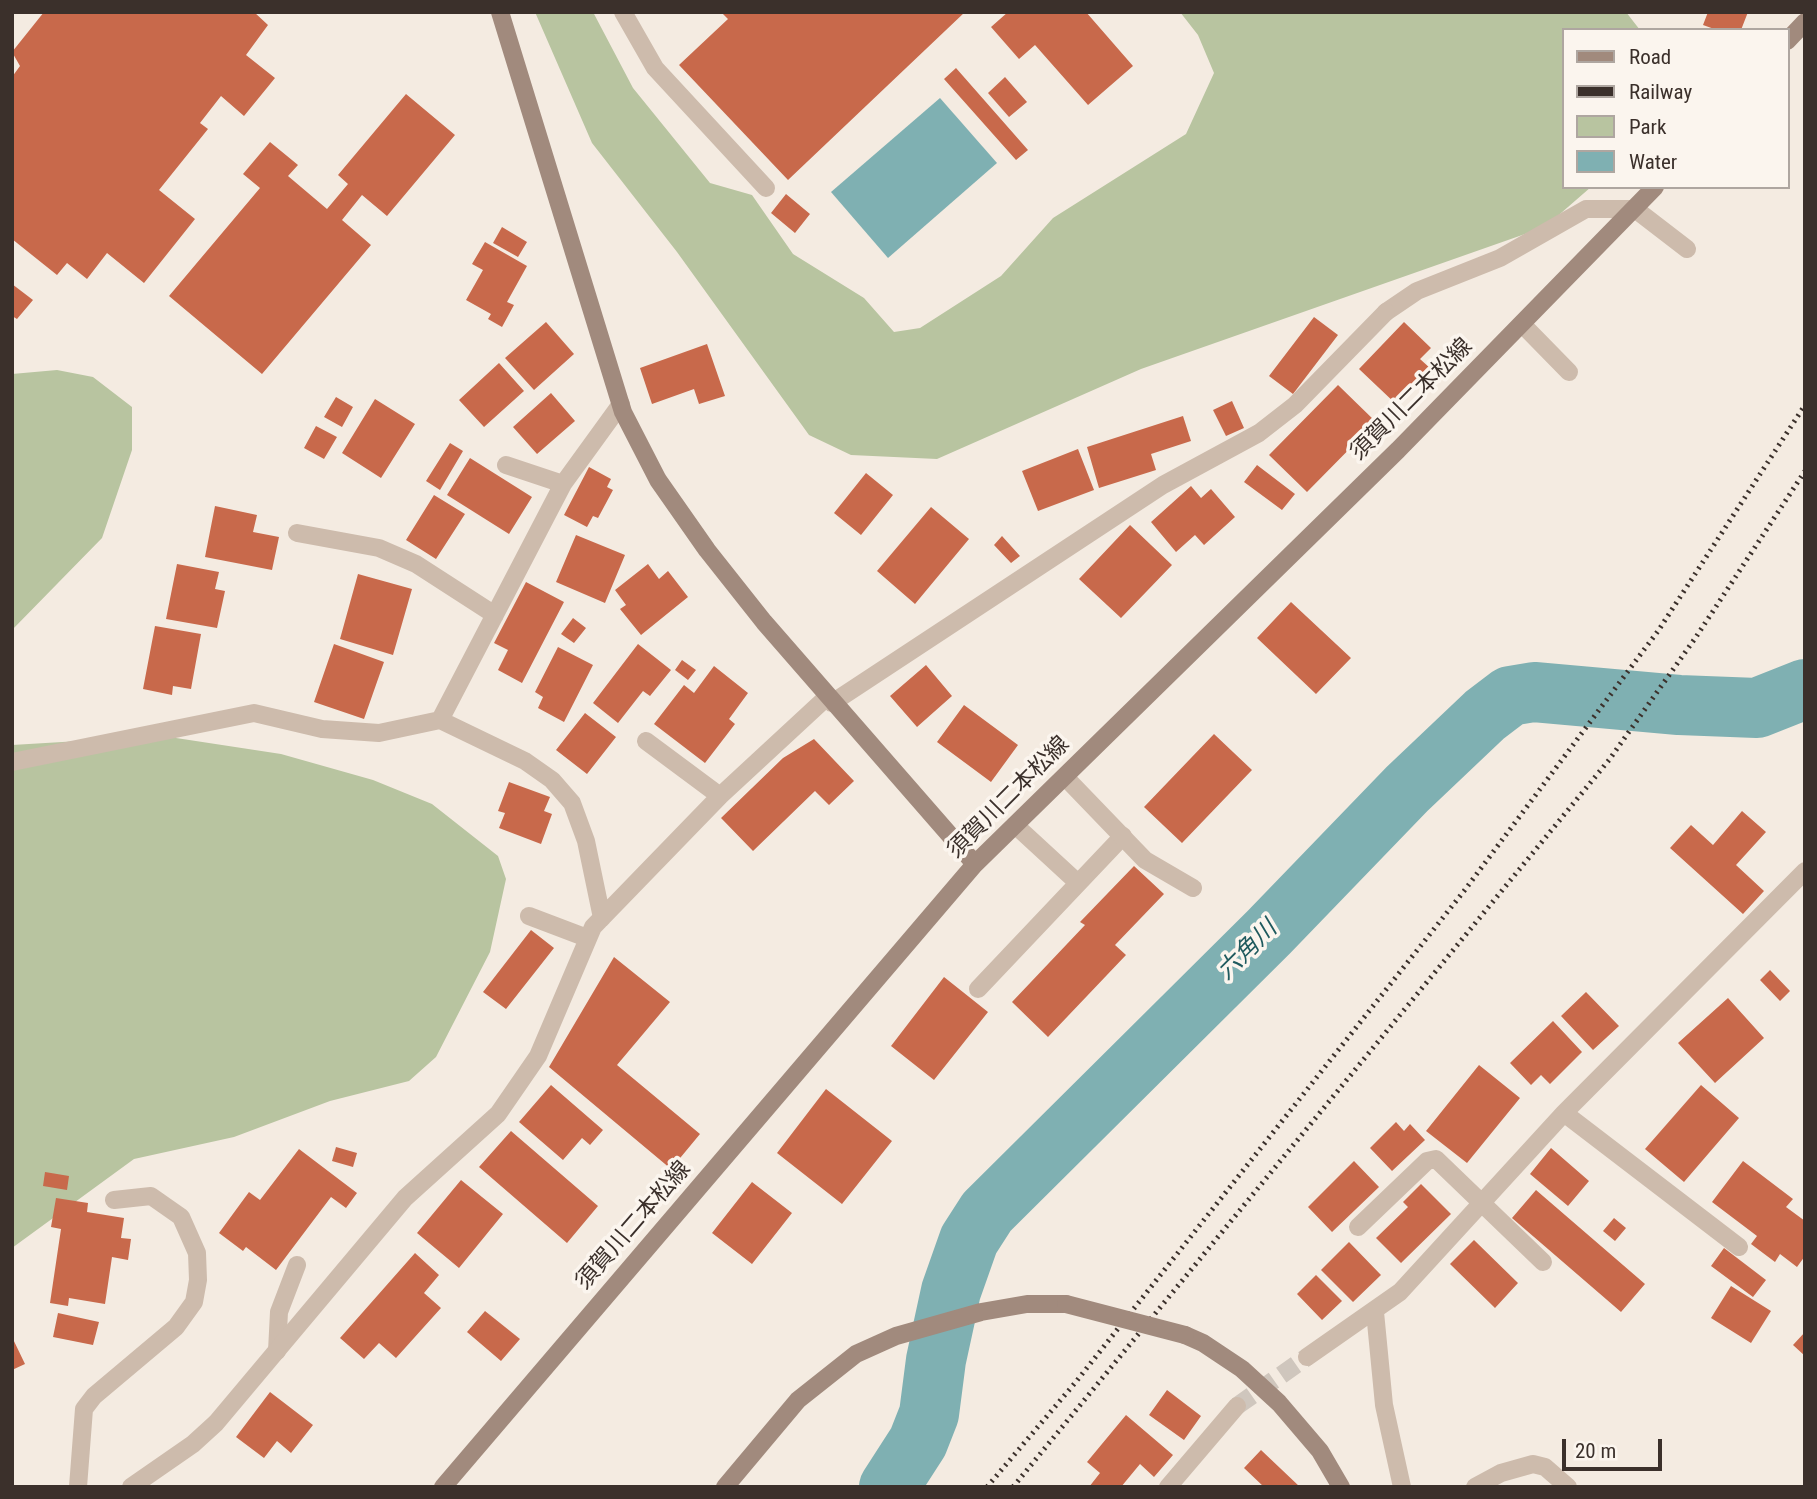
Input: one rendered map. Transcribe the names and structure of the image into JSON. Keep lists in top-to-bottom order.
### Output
{
  "streets": {
    "main road": ["須賀川二本松線"]
  },
  "water": ["六角川"],
  "legend": [
    "Road",
    "Railway",
    "Park",
    "Water"
  ],
  "scale_bar": "20 m"
}
